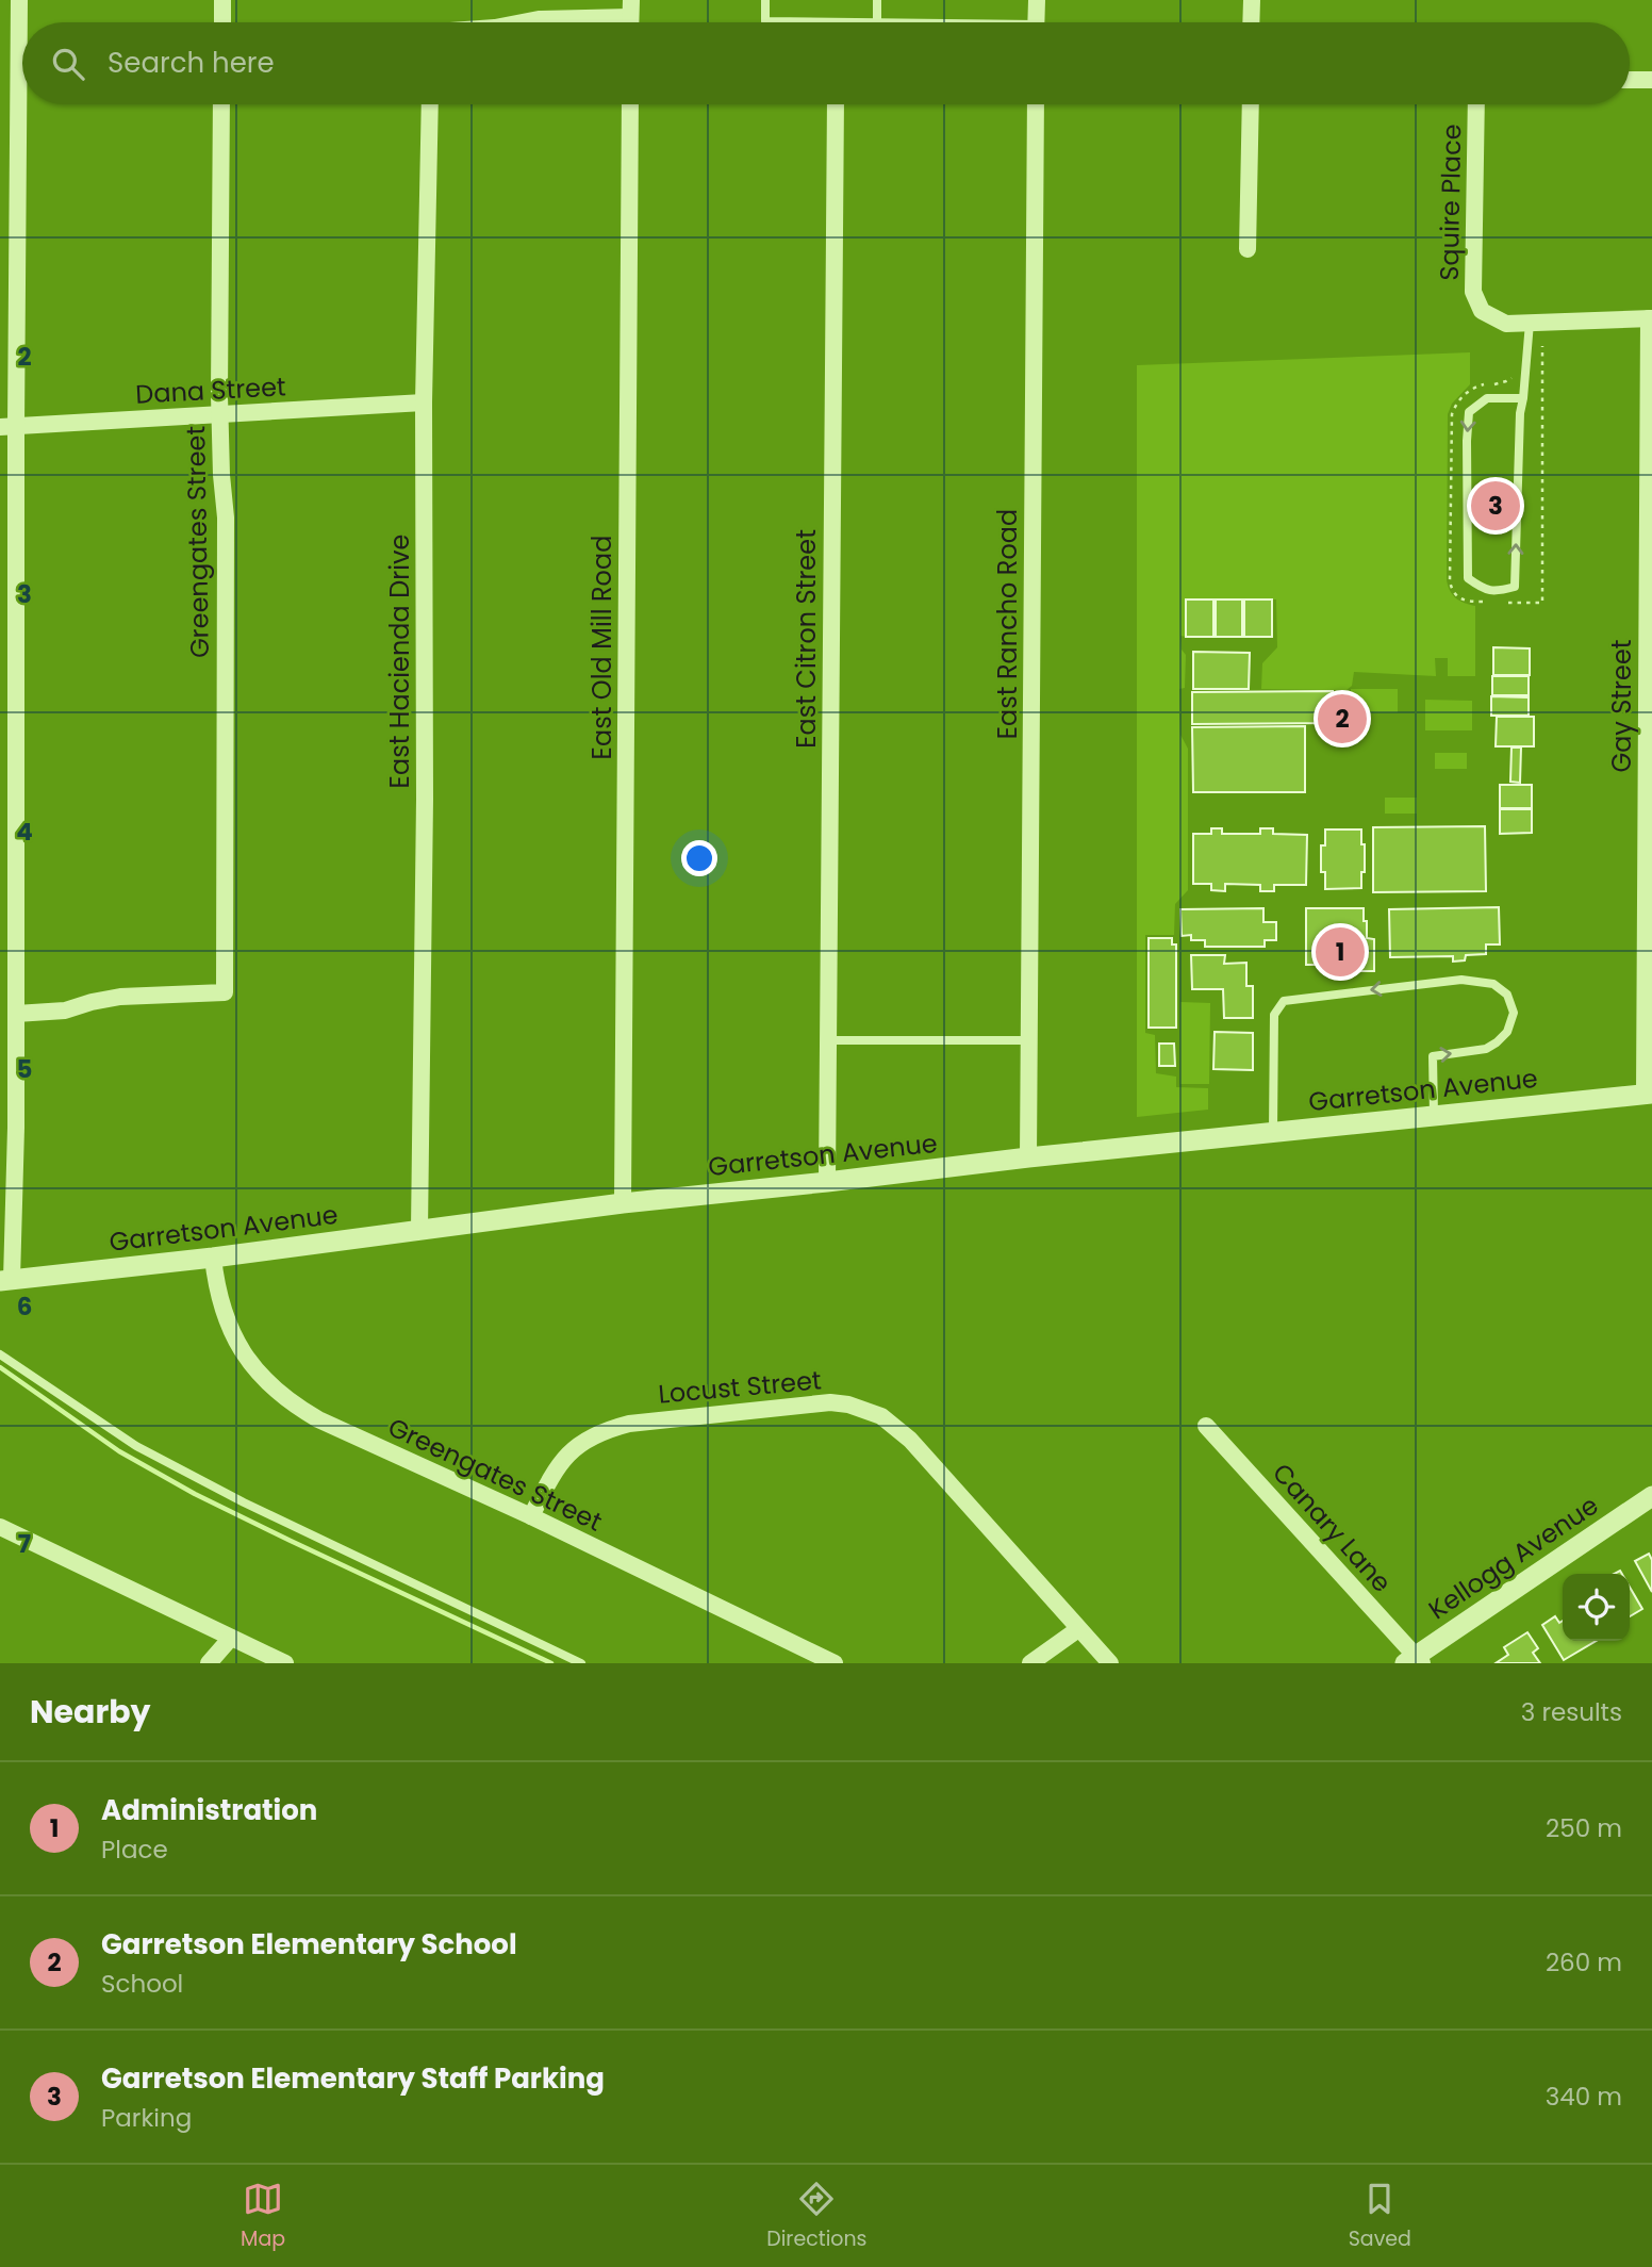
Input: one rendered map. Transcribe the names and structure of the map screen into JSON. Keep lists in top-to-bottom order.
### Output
{
  "streets": {
    "street": [
      "Squire Place",
      "Dana Street",
      "Greengates Street",
      "East Rancho Road",
      "East Citron Street",
      "East Old Mill Road",
      "East Hacienda Drive",
      "Gay Street",
      "Garretson Avenue",
      "Locust Street",
      "Canary Lane",
      "Kellogg Avenue"
    ]
  },
  "crossings": [
    ["Dana Street", "Greengates Street"],
    ["Dana Street", "East Hacienda Drive"],
    ["Greengates Street", "Garretson Avenue"],
    ["Greengates Street", "Locust Street"],
    ["East Rancho Road", "Garretson Avenue"],
    ["East Citron Street", "Garretson Avenue"],
    ["East Old Mill Road", "Garretson Avenue"],
    ["East Hacienda Drive", "Garretson Avenue"],
    ["Gay Street", "Garretson Avenue"],
    ["Canary Lane", "Kellogg Avenue"]
  ],
  "page": {
    "search": "Search here",
    "pins": ["3", "2", "1"],
    "heading": ["Nearby", "3 results"],
    "list": [
      {
        "mark": "1",
        "name": "Administration",
        "note": "Place",
        "value": "250 m"
      },
      {
        "mark": "2",
        "name": "Garretson Elementary School",
        "note": "School",
        "value": "260 m"
      },
      {
        "mark": "3",
        "name": "Garretson Elementary Staff Parking",
        "note": "Parking",
        "value": "340 m"
      }
    ],
    "nav": ["Map", "Directions", "Saved"]
  },
  "grid": {
    "rows": [
      "2",
      "3",
      "4",
      "5",
      "6",
      "7"
    ]
  }
}
